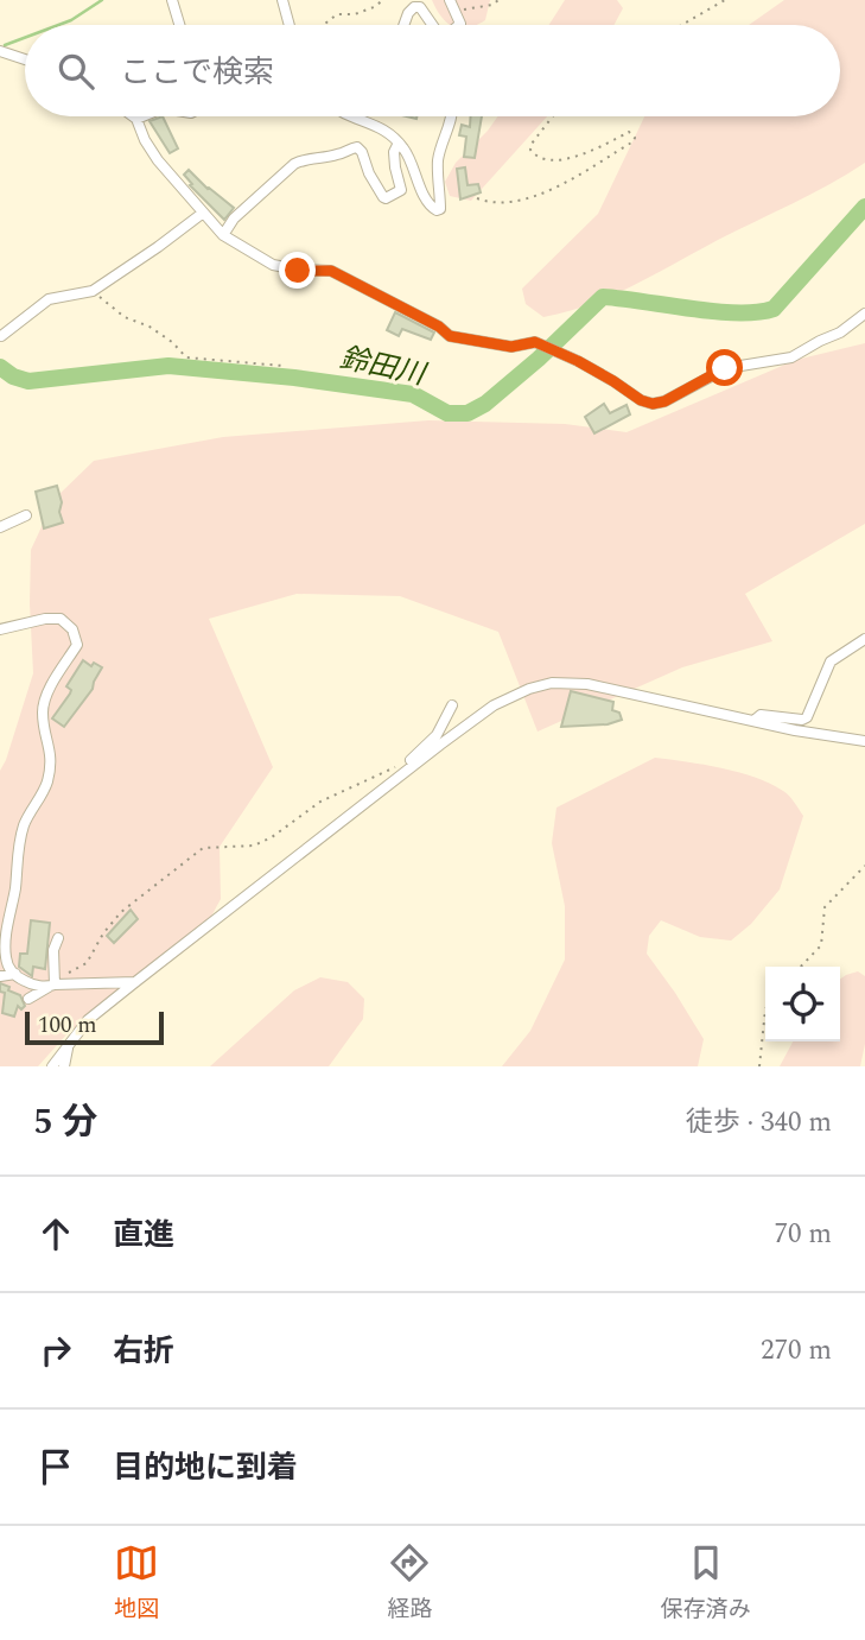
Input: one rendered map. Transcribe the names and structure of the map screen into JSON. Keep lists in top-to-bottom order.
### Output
{
  "water": ["鈴田川"],
  "scale_bar": "100 m",
  "page": {
    "search": "ここで検索",
    "scale": "100 m",
    "heading": ["5 分", "徒歩 · 340 m"],
    "list": [
      ["直進", "70 m"],
      ["右折", "270 m"],
      "目的地に到着"
    ],
    "nav": ["地図", "経路", "保存済み"]
  }
}
